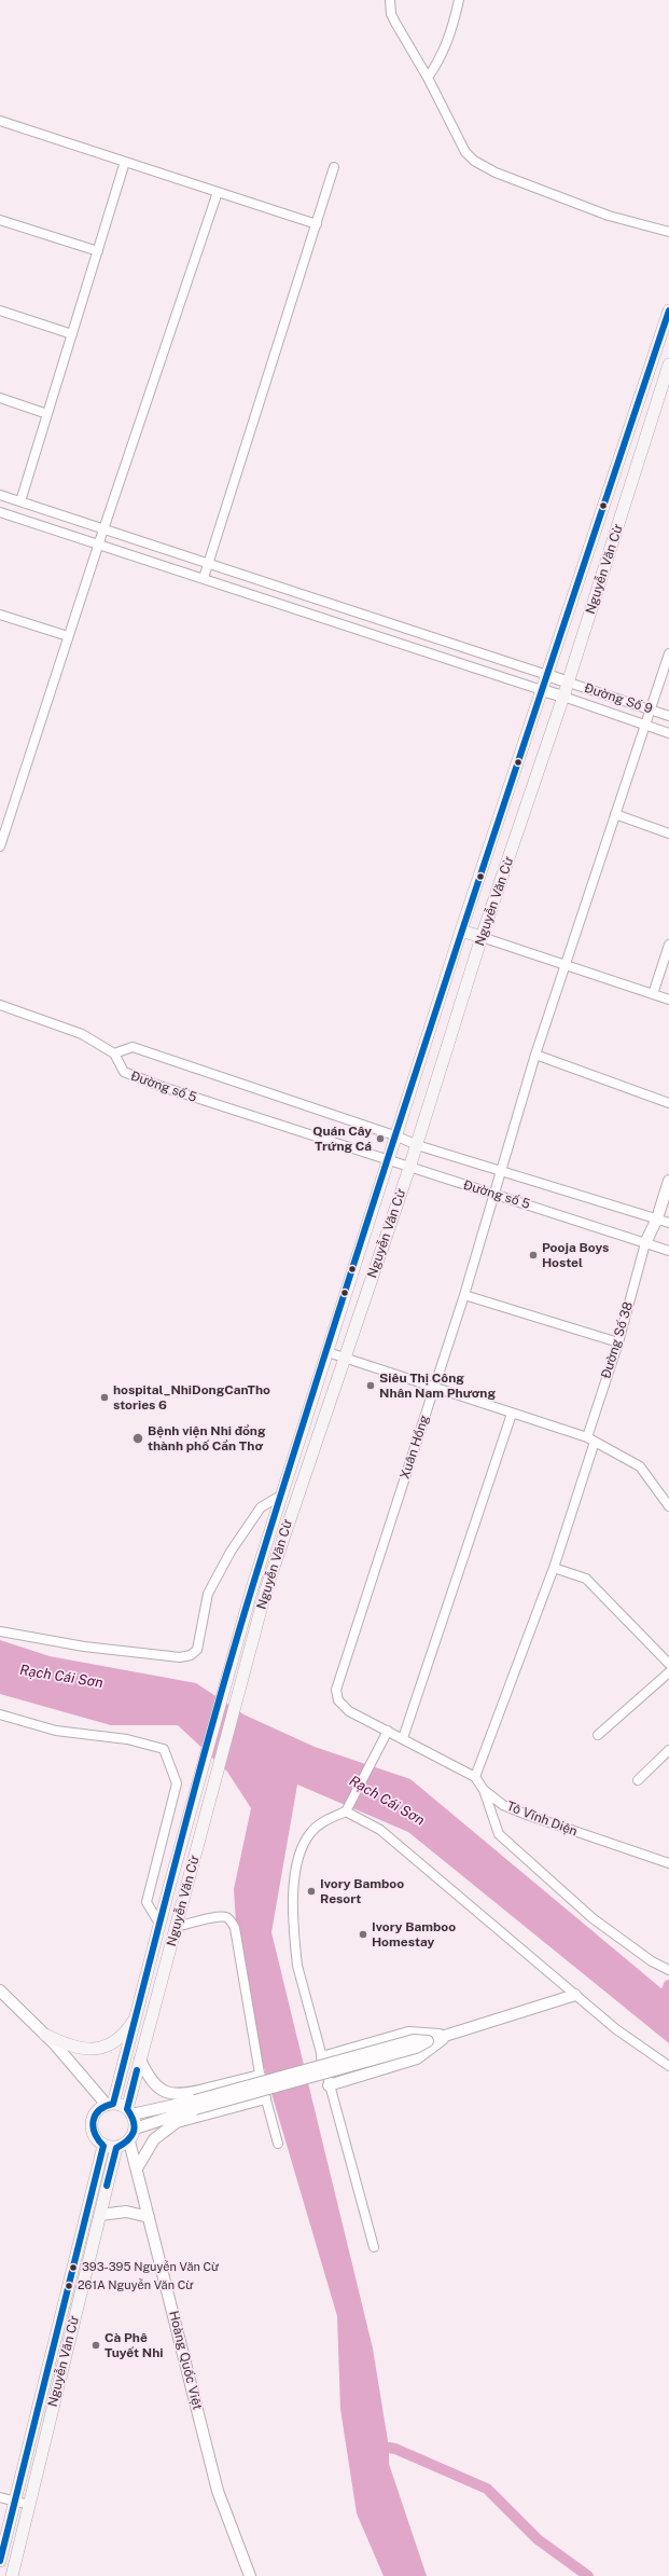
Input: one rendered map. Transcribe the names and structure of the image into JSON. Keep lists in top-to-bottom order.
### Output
{
  "streets": {
    "main road": ["Nguyễn Văn Cừ"],
    "street": [
      "Đường Số 9",
      "Đường số 5",
      "Đường Số 38",
      "Xuân Hồng",
      "Tô Vĩnh Diện",
      "Hoàng Quốc Việt"
    ]
  },
  "crossings": [
    ["Nguyễn Văn Cừ", "Đường Số 9"],
    ["Nguyễn Văn Cừ", "Đường số 5"],
    ["Nguyễn Văn Cừ", "Hoàng Quốc Việt"],
    ["Đường Số 9", "Xuân Hồng"],
    ["Đường số 5", "Đường Số 38"],
    ["Đường số 5", "Xuân Hồng"],
    ["Đường Số 38", "Tô Vĩnh Diện"],
    ["Xuân Hồng", "Tô Vĩnh Diện"]
  ],
  "water": ["Rạch Cái Sơn"],
  "places": [
    "Quán Cây Trứng Cá",
    "Pooja Boys Hostel",
    "Siêu Thị Công Nhân Nam Phương",
    "hospital_NhiDongCanTho stories 6",
    "Bệnh viện Nhi đồng thành phố Cần Thơ",
    "Ivory Bamboo Resort",
    "Ivory Bamboo Homestay",
    "393-395 Nguyễn Văn Cừ",
    "261A Nguyễn Văn Cừ",
    "Cà Phê Tuyết Nhi"
  ]
}
